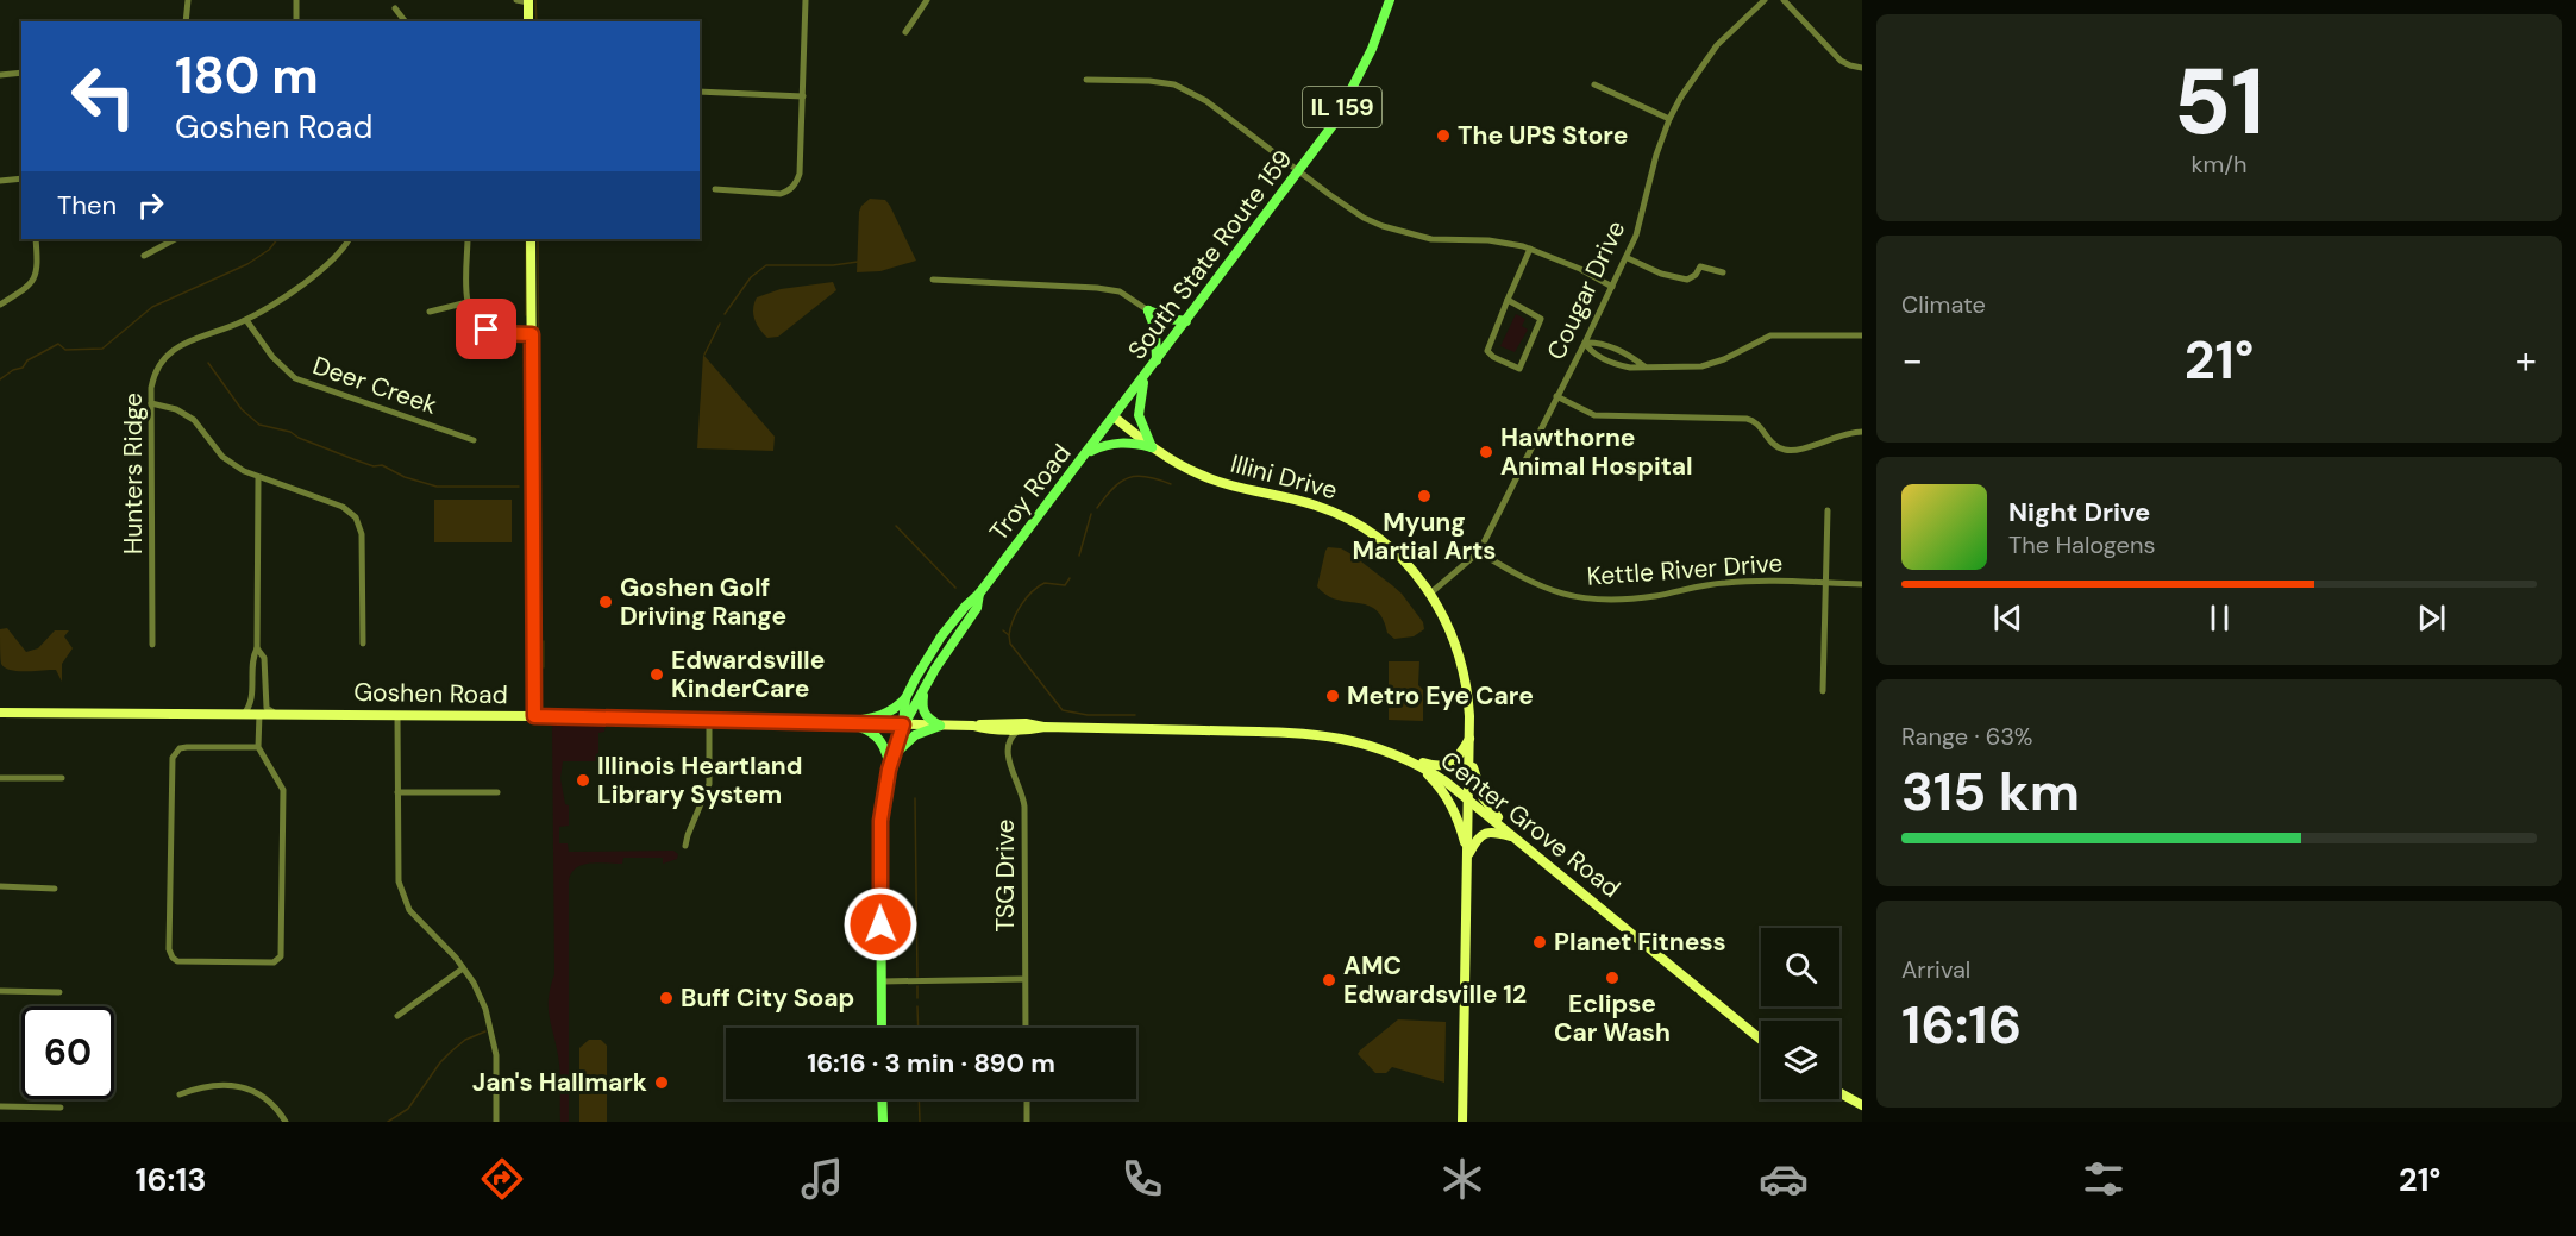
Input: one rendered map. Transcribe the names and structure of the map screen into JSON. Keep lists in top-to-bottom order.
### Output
{
  "streets": {
    "main road": ["IL 159", "South State Route 159", "Troy Road"],
    "street": [
      "Cougar Drive",
      "Deer Creek",
      "Hunters Ridge",
      "Illini Drive",
      "Kettle River Drive",
      "Goshen Road",
      "Center Grove Road",
      "TSG Drive"
    ]
  },
  "crossings": [
    ["South State Route 159", "Illini Drive"],
    ["South State Route 159", "Troy Road"],
    ["Cougar Drive", "Illini Drive"],
    ["Cougar Drive", "Kettle River Drive"],
    ["Deer Creek", "Hunters Ridge"],
    ["Illini Drive", "Troy Road"],
    ["Illini Drive", "Center Grove Road"],
    ["Troy Road", "Goshen Road"],
    ["Troy Road", "Center Grove Road"],
    ["Goshen Road", "Center Grove Road"],
    ["Center Grove Road", "TSG Drive"]
  ],
  "places": [
    "The UPS Store",
    "Hawthorne Animal Hospital",
    "Myung Martial Arts",
    "Goshen Golf Driving Range",
    "Edwardsville KinderCare",
    "Metro Eye Care",
    "Illinois Heartland Library System",
    "Planet Fitness",
    "Eclipse Car Wash",
    "AMC Edwardsville 12",
    "Buff City Soap",
    "Jan's Hallmark"
  ],
  "page": {
    "tile": [
      ["51", "km/h"],
      "Climate",
      ["Range · 63%", "315 km"],
      ["Arrival", "16:16"]
    ],
    "turn": ["180 m", "Goshen Road"],
    "then": "Then",
    "heat": ["−", "21°", "+"],
    "song": ["Night Drive", "The Halogens"],
    "limit": "60",
    "trip": "16:16 · 3 min · 890 m",
    "tabs": ["16:13", "21°"]
  }
}
